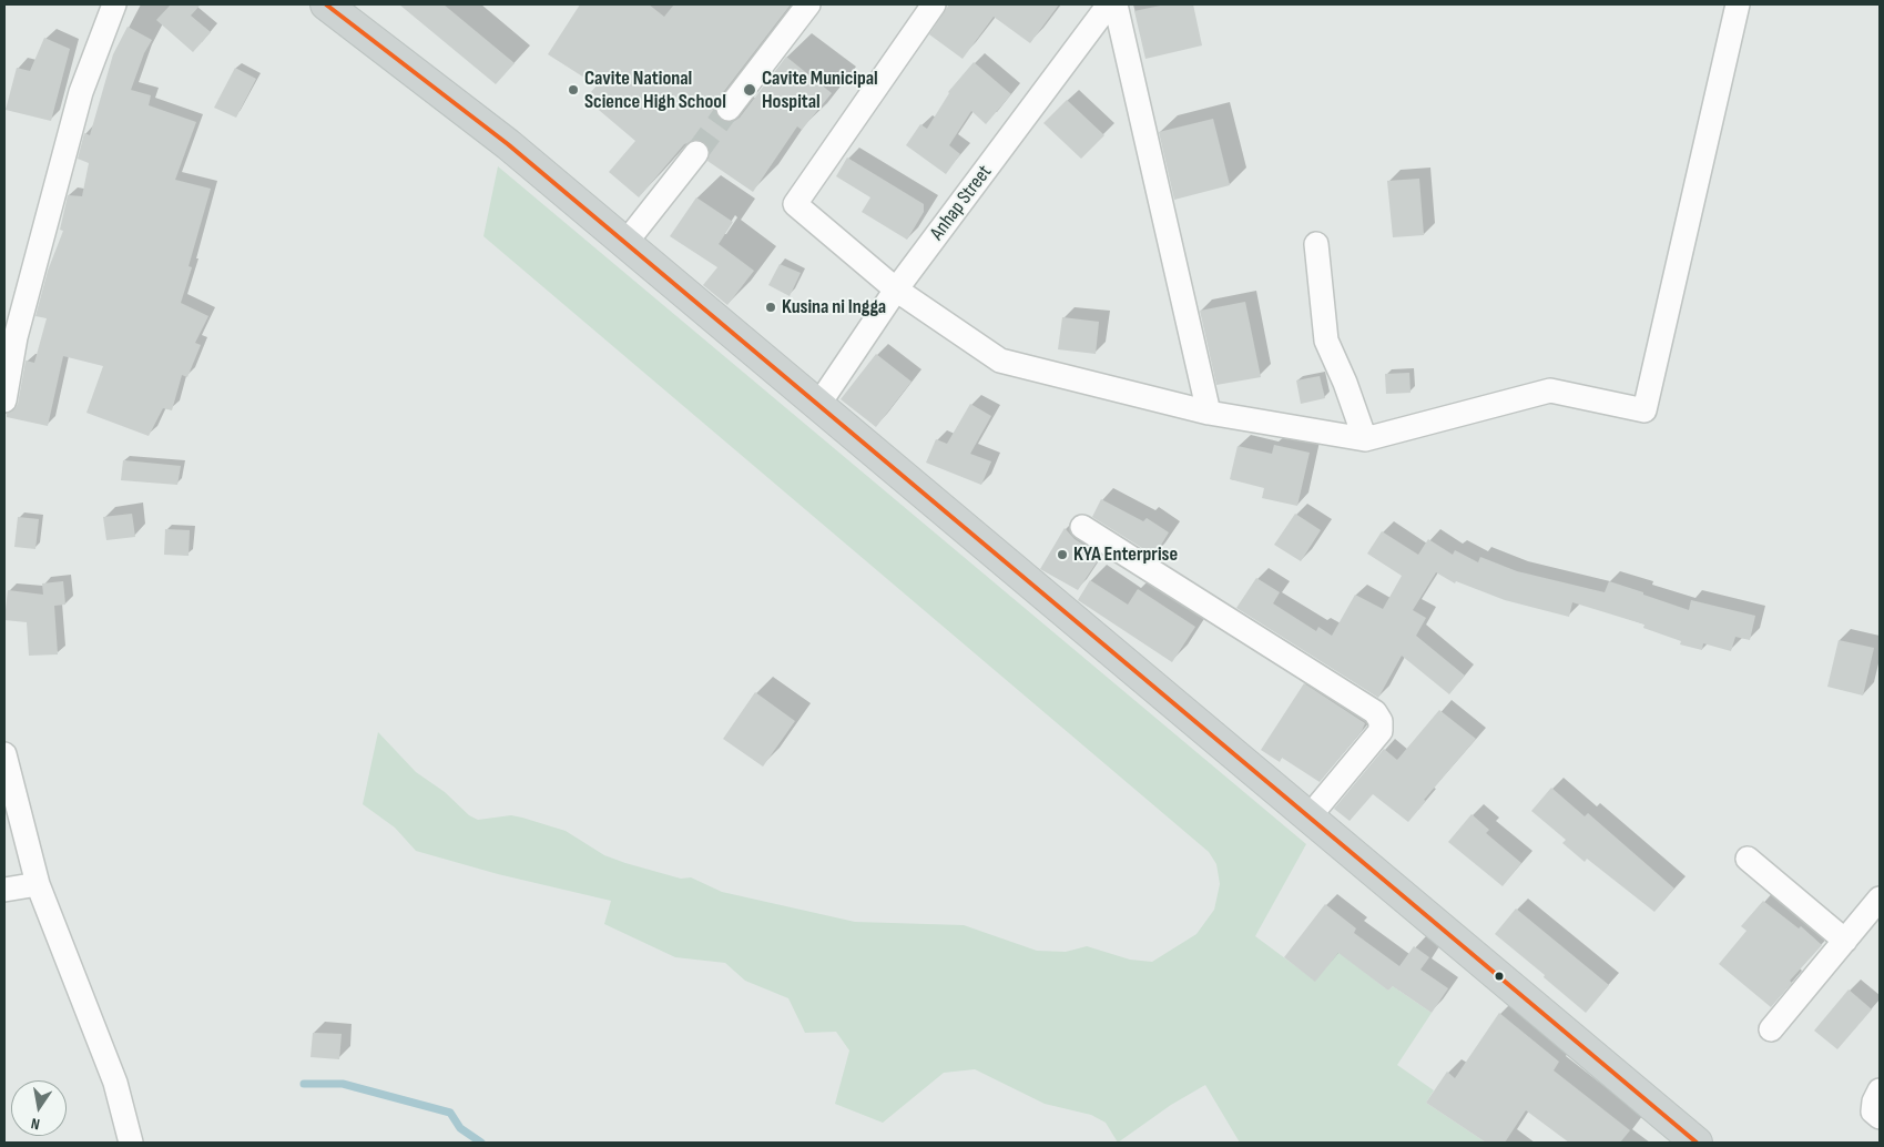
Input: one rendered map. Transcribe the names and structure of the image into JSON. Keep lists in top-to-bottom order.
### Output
{
  "streets": {
    "street": ["Anhap Street"]
  },
  "places": [
    "Cavite National Science High School",
    "Cavite Municipal Hospital",
    "Kusina ni Ingga",
    "KYA Enterprise"
  ],
  "north": "bottom"
}
